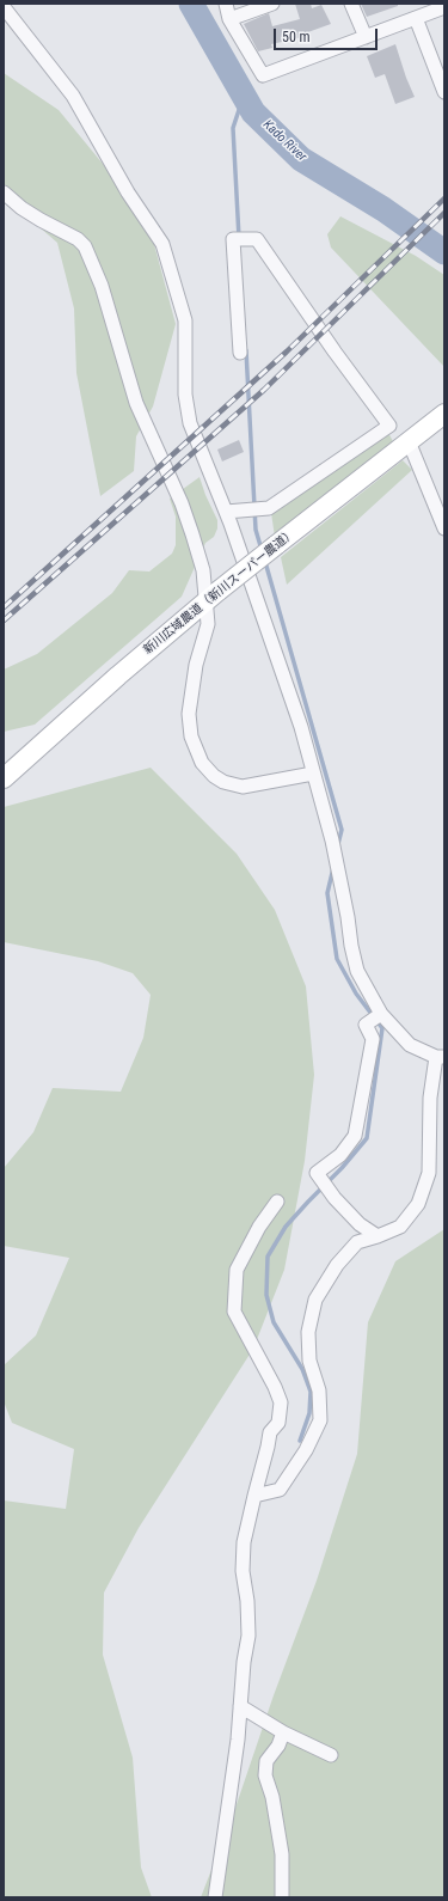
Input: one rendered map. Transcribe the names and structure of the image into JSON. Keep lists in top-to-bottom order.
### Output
{
  "streets": {
    "street": ["新川広域農道（新川スーパー農道）"]
  },
  "water": ["Kado River"],
  "scale_bar": "50 m"
}
